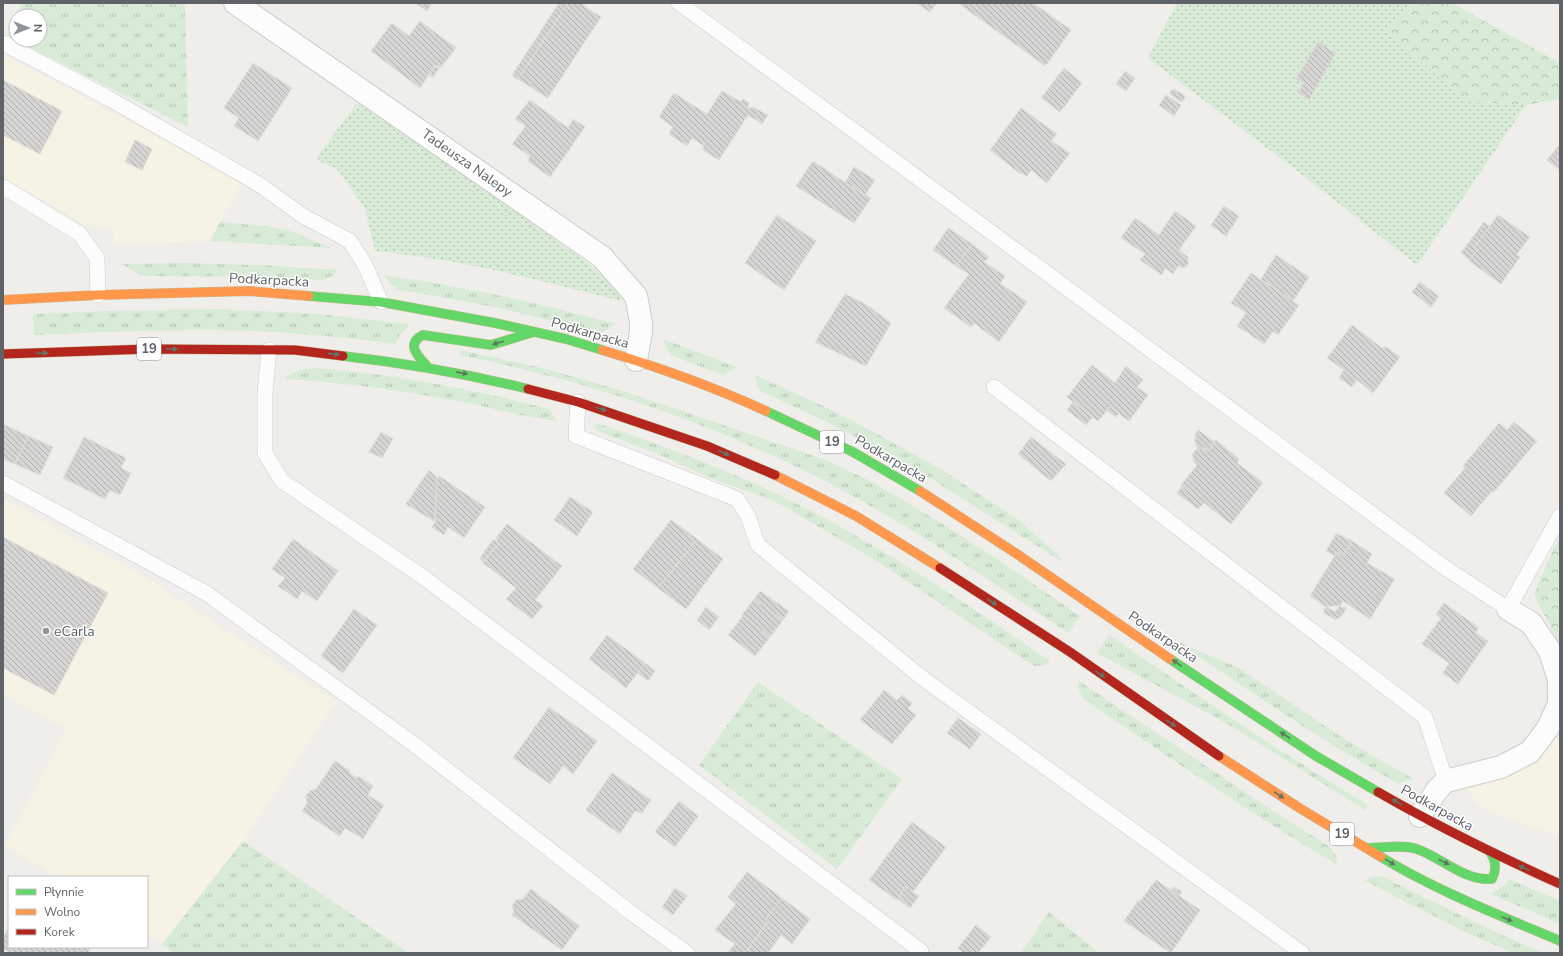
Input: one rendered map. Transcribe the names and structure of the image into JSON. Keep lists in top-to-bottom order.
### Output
{
  "streets": {
    "highway": ["Podkarpacka", "19"],
    "street": ["Tadeusza Nalepy"]
  },
  "crossings": [
    ["Tadeusza Nalepy", "Podkarpacka"]
  ],
  "places": ["eCarla"],
  "legend": ["Płynnie", "Wolno", "Korek"],
  "north": "right"
}
